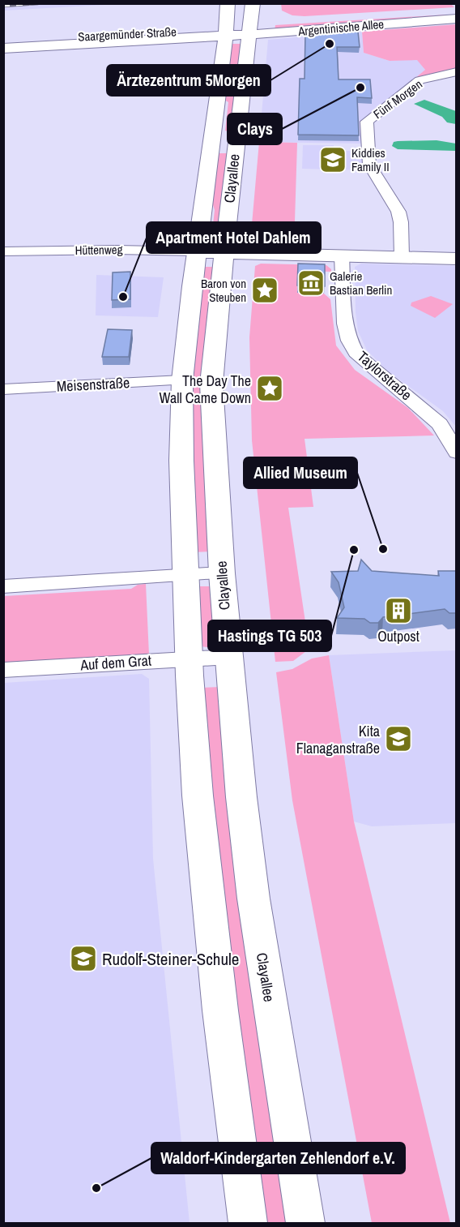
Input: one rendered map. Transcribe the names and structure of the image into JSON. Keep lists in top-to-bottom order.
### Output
{
  "streets": {
    "main road": [
      "Argentinische Allee",
      "Saargemünder Straße",
      "Clayallee",
      "Hüttenweg"
    ],
    "street": [
      "Fünf Morgen",
      "Taylorstraße",
      "Meisenstraße",
      "Auf dem Grat"
    ]
  },
  "crossings": [
    ["Argentinische Allee", "Saargemünder Straße"],
    ["Argentinische Allee", "Clayallee"],
    ["Saargemünder Straße", "Clayallee"],
    ["Fünf Morgen", "Hüttenweg"],
    ["Clayallee", "Hüttenweg"],
    ["Clayallee", "Meisenstraße"],
    ["Clayallee", "Auf dem Grat"],
    ["Hüttenweg", "Taylorstraße"]
  ],
  "places": {
    "other": [
      "Ärztezentrum 5Morgen",
      "Clays",
      "Apartment Hotel Dahlem",
      "Allied Museum",
      "Hastings TG 503",
      "Waldorf-Kindergarten Zehlendorf e.V."
    ],
    "school or university": ["Kiddies Family II", "Kita Flanaganstraße", "Rudolf-Steiner-Schule"],
    "museum": ["Galerie Bastian Berlin"],
    "place": ["Baron von Steuben", "The Day The Wall Came Down"],
    "building": ["Outpost"]
  }
}
